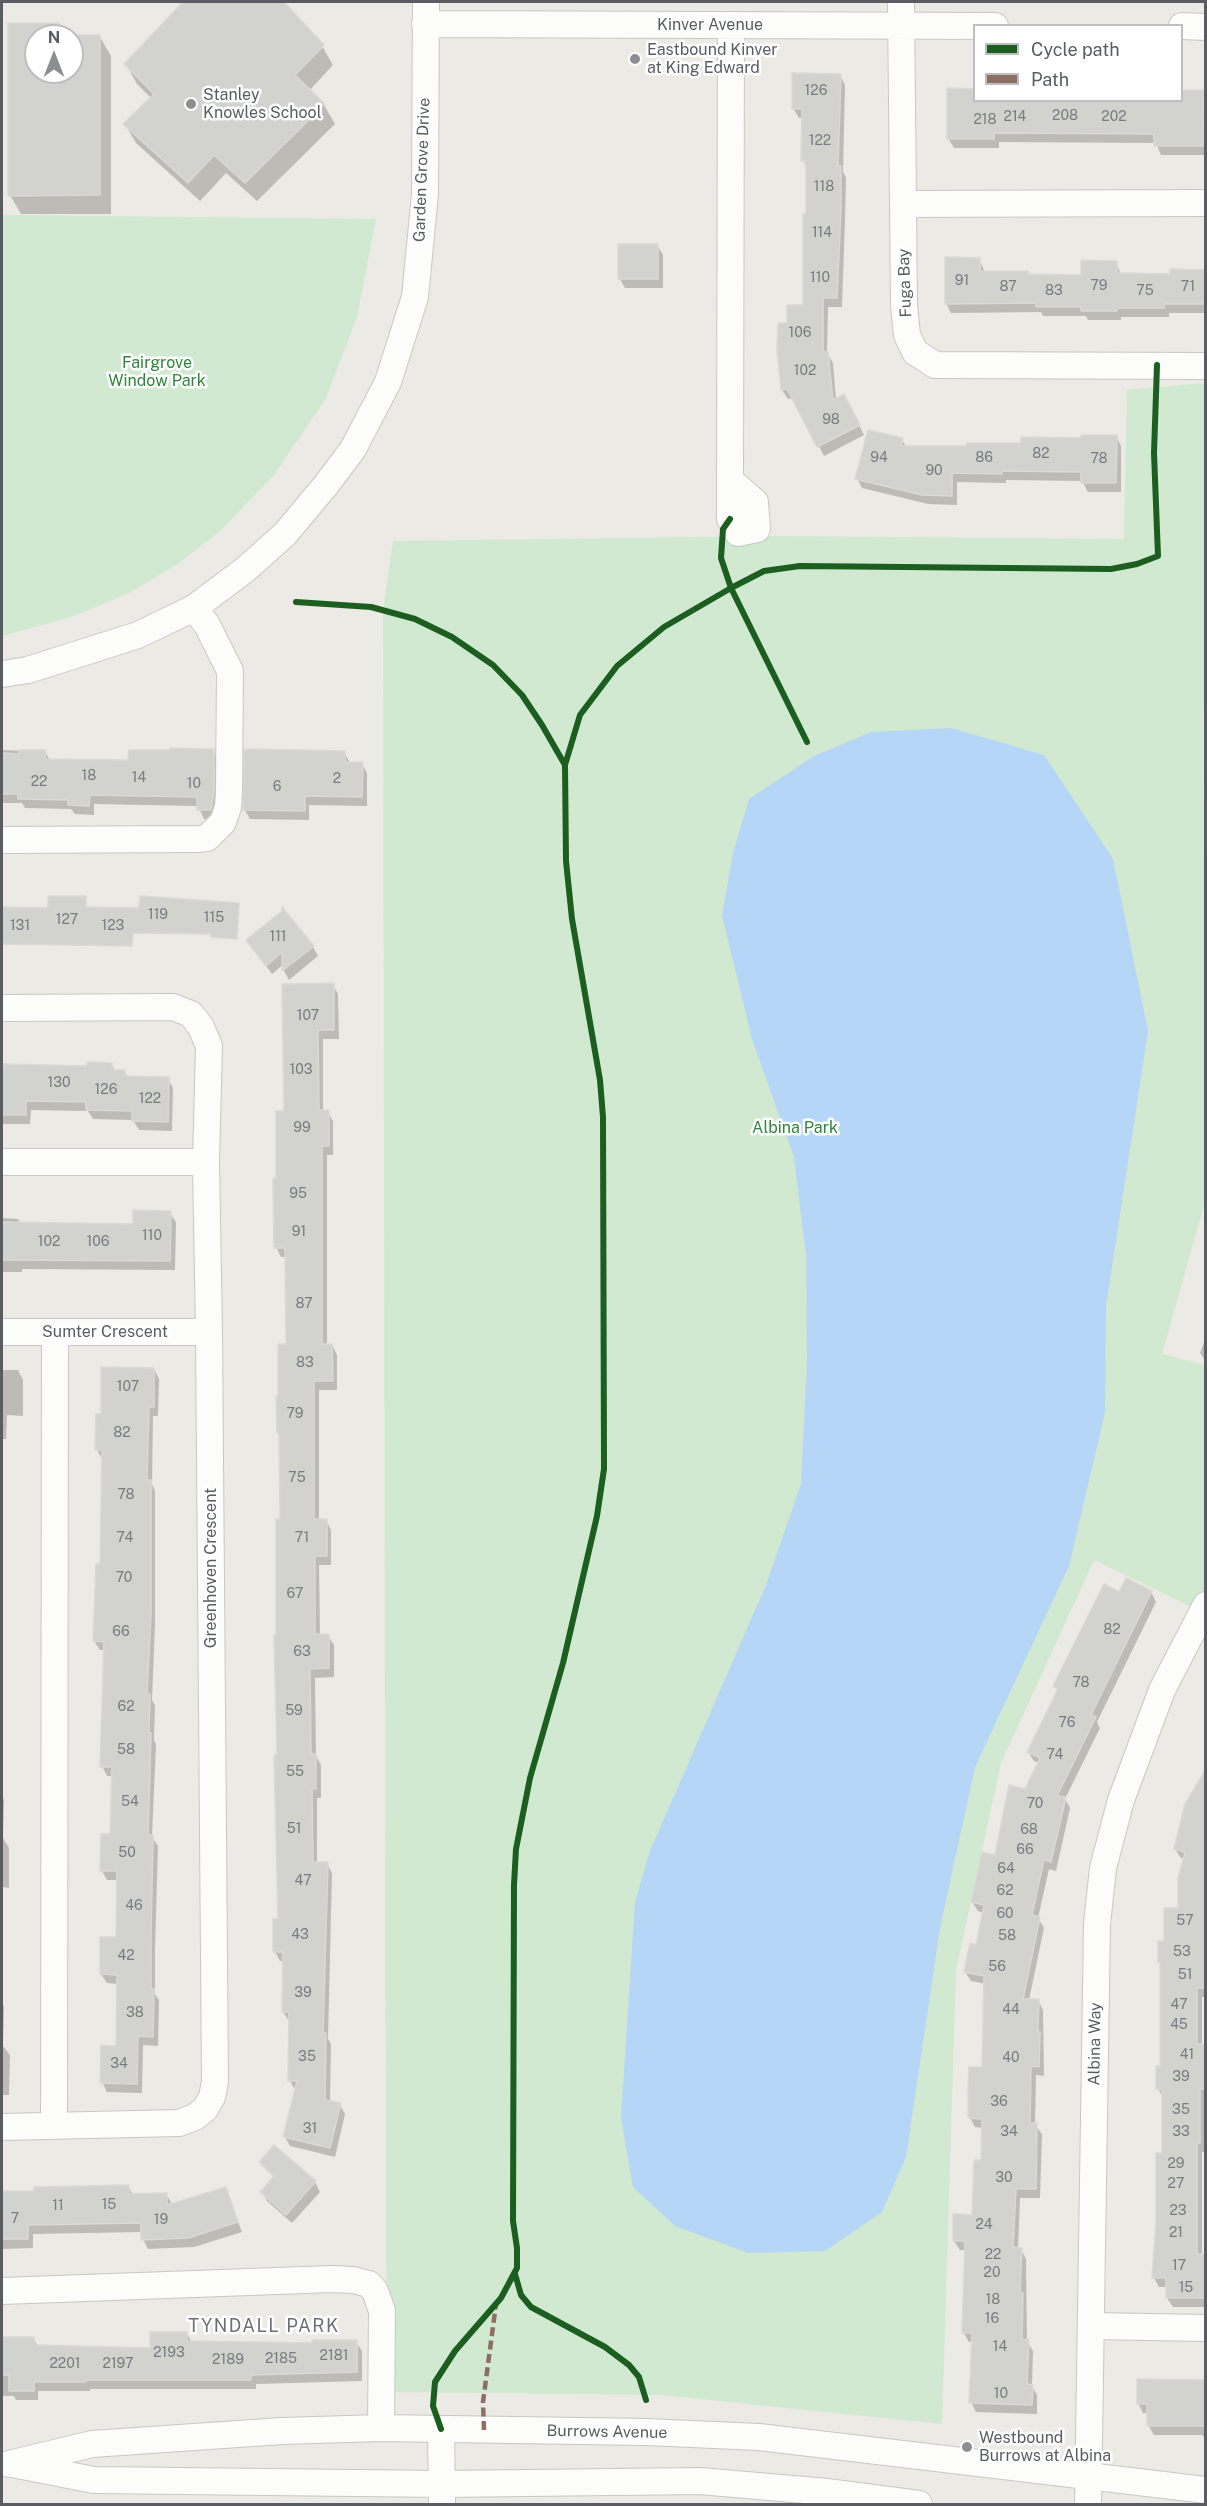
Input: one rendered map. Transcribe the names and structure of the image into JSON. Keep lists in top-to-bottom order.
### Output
{
  "streets": {
    "street": [
      "Kinver Avenue",
      "Garden Grove Drive",
      "Fuga Bay",
      "Sumter Crescent",
      "Greenhoven Crescent",
      "Albina Way",
      "Burrows Avenue"
    ]
  },
  "crossings": [
    ["Kinver Avenue", "Garden Grove Drive"],
    ["Kinver Avenue", "Fuga Bay"],
    ["Sumter Crescent", "Greenhoven Crescent"],
    ["Albina Way", "Burrows Avenue"]
  ],
  "districts": ["TYNDALL PARK"],
  "parks": ["Fairgrove Window Park", "Albina Park"],
  "places": ["Eastbound Kinver at King Edward", "Stanley Knowles School", "Westbound Burrows at Albina"],
  "house_numbers": [
    "126",
    "208",
    "214",
    "202",
    "218",
    "122",
    "118",
    "114",
    "110",
    "91",
    "79",
    "87",
    "71",
    "83",
    "75",
    "106",
    "102",
    "98",
    "82",
    "94",
    "86",
    "78",
    "90",
    "18",
    "14",
    "2",
    "22",
    "10",
    "6",
    "119",
    "115",
    "127",
    "131",
    "123",
    "111",
    "107",
    "103",
    "130",
    "126",
    "122",
    "99",
    "95",
    "91",
    "110",
    "102",
    "106",
    "87",
    "83",
    "107",
    "79",
    "82",
    "75",
    "78",
    "74",
    "71",
    "70",
    "67",
    "82",
    "66",
    "63",
    "78",
    "62",
    "59",
    "76",
    "58",
    "74",
    "55",
    "54",
    "70",
    "51",
    "68",
    "66",
    "50",
    "64",
    "47",
    "62",
    "46",
    "60",
    "57",
    "43",
    "58",
    "53",
    "42",
    "56",
    "51",
    "39",
    "47",
    "44",
    "38",
    "45",
    "41",
    "35",
    "40",
    "34",
    "39",
    "36",
    "35",
    "31",
    "34",
    "33",
    "29",
    "30",
    "27",
    "15",
    "11",
    "23",
    "7",
    "19",
    "24",
    "21",
    "22",
    "17",
    "20",
    "15",
    "18",
    "16",
    "14",
    "2193",
    "2181",
    "2185",
    "2189",
    "2201",
    "2197",
    "10"
  ],
  "legend": ["Cycle path", "Path"],
  "north": "top"
}
